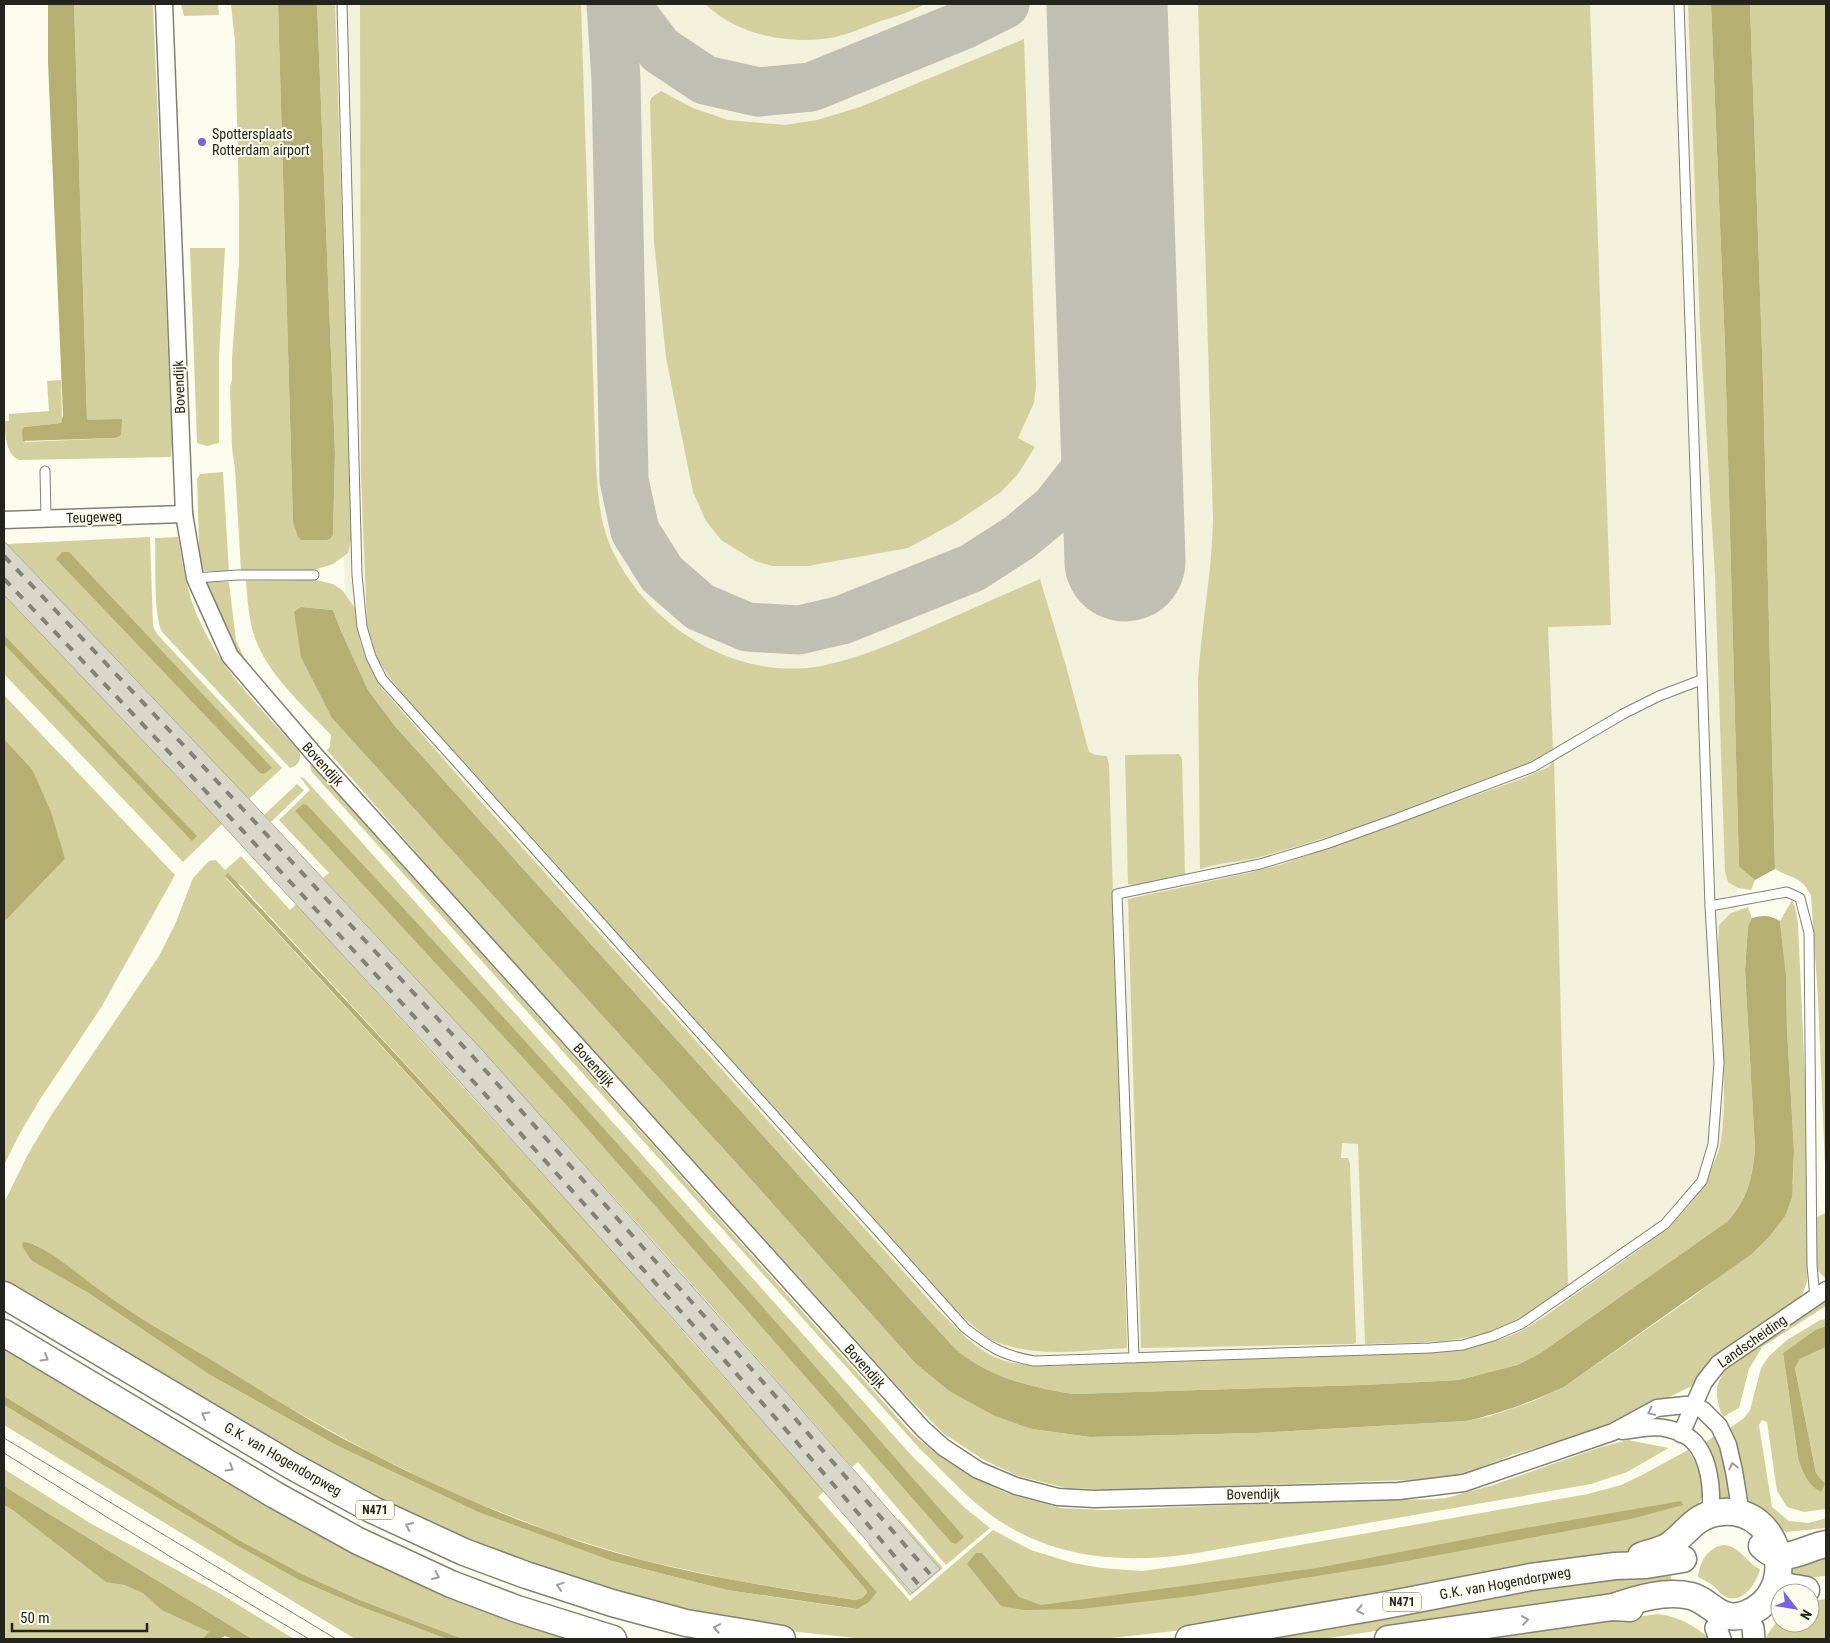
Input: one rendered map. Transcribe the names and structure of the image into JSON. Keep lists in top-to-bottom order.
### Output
{
  "streets": {
    "main road": ["G.K. van Hogendorpweg", "N471"],
    "street": ["Bovendijk", "Teugeweg", "Landscheiding"]
  },
  "crossings": [
    ["Bovendijk", "Teugeweg"],
    ["Bovendijk", "Landscheiding"],
    ["G.K. van Hogendorpweg", "N471"]
  ],
  "places": ["Spottersplaats Rotterdam airport"],
  "scale_bar": "50 m",
  "north": "bottom right"
}
